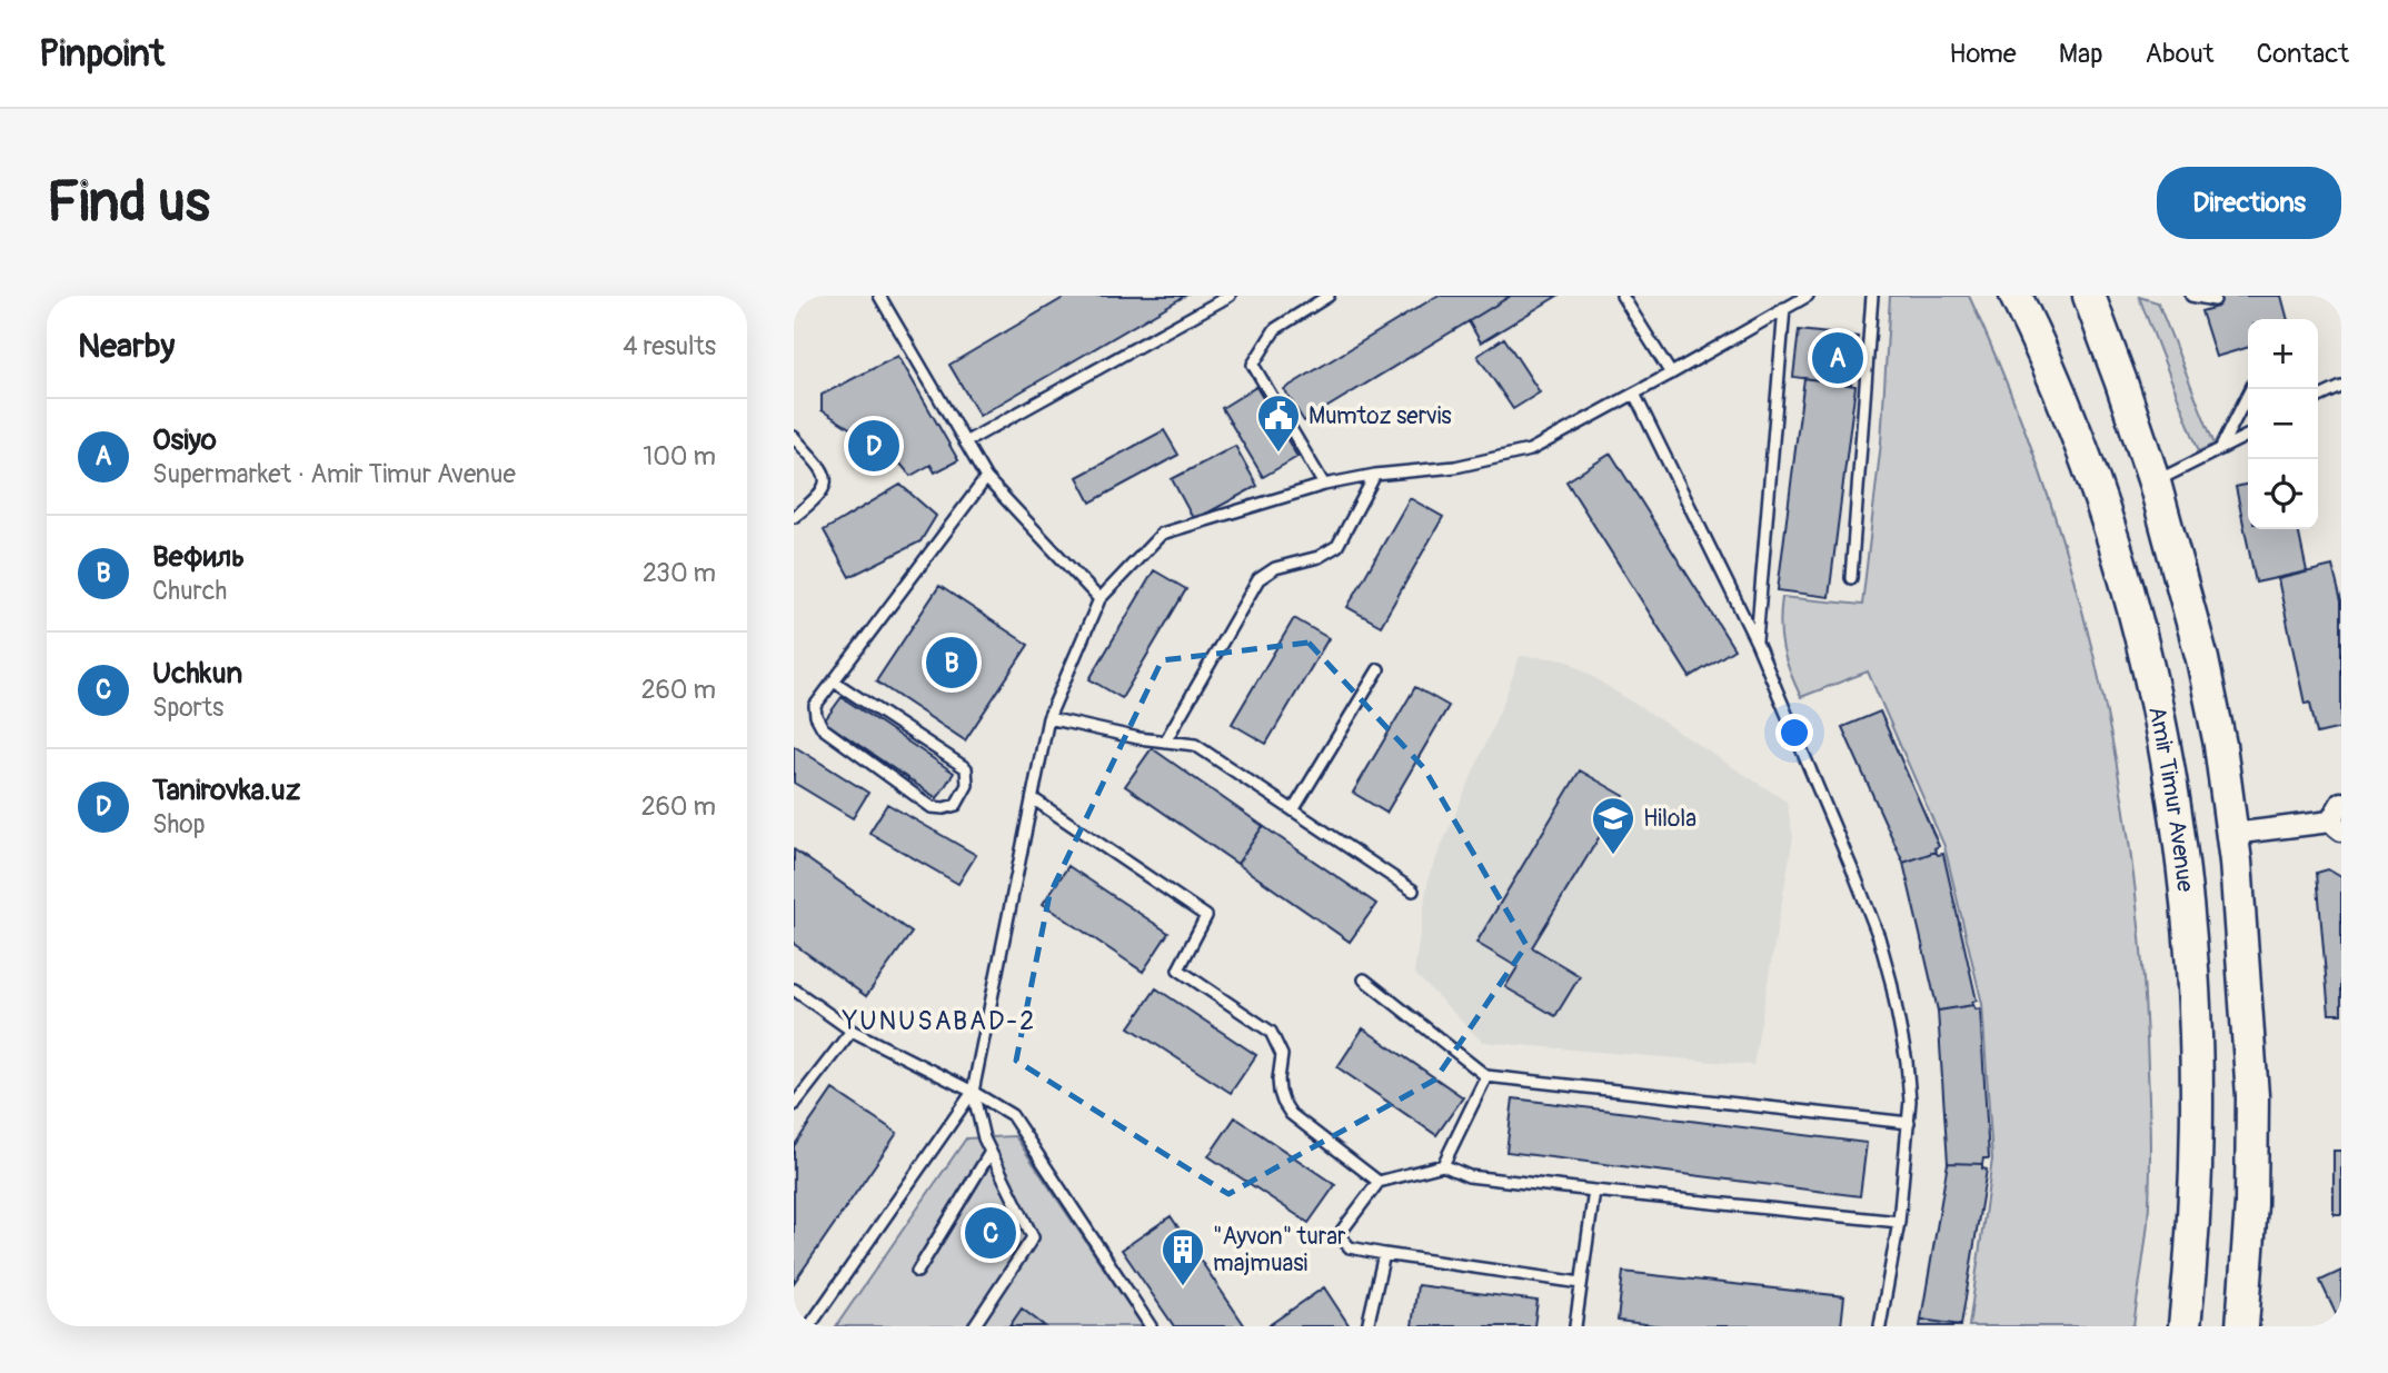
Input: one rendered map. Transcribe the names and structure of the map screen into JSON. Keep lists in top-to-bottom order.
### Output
{
  "streets": {
    "main road": ["Amir Timur Avenue"]
  },
  "districts": ["YUNUSABAD-2"],
  "places": {
    "public building": ["Mumtoz servis"],
    "school or university": ["Hilola"],
    "building": ["\"Ayvon\" turar majmuasi"]
  },
  "page": {
    "header": "Pinpoint",
    "nav": [
      "Home",
      "Map",
      "About",
      "Contact"
    ],
    "buttons": "Directions",
    "title": "Find us",
    "heading": ["Nearby", "4 results"],
    "map_buttons": ["+", "−"],
    "pins": [
      "A",
      "D",
      "B",
      "C"
    ],
    "list": [
      {
        "mark": "A",
        "name": "Osiyo",
        "note": "Supermarket · Amir Timur Avenue",
        "value": "100 m"
      },
      {
        "mark": "B",
        "name": "Вефиль",
        "note": "Church",
        "value": "230 m"
      },
      {
        "mark": "C",
        "name": "Uchkun",
        "note": "Sports",
        "value": "260 m"
      },
      {
        "mark": "D",
        "name": "Tanirovka.uz",
        "note": "Shop",
        "value": "260 m"
      }
    ]
  }
}
